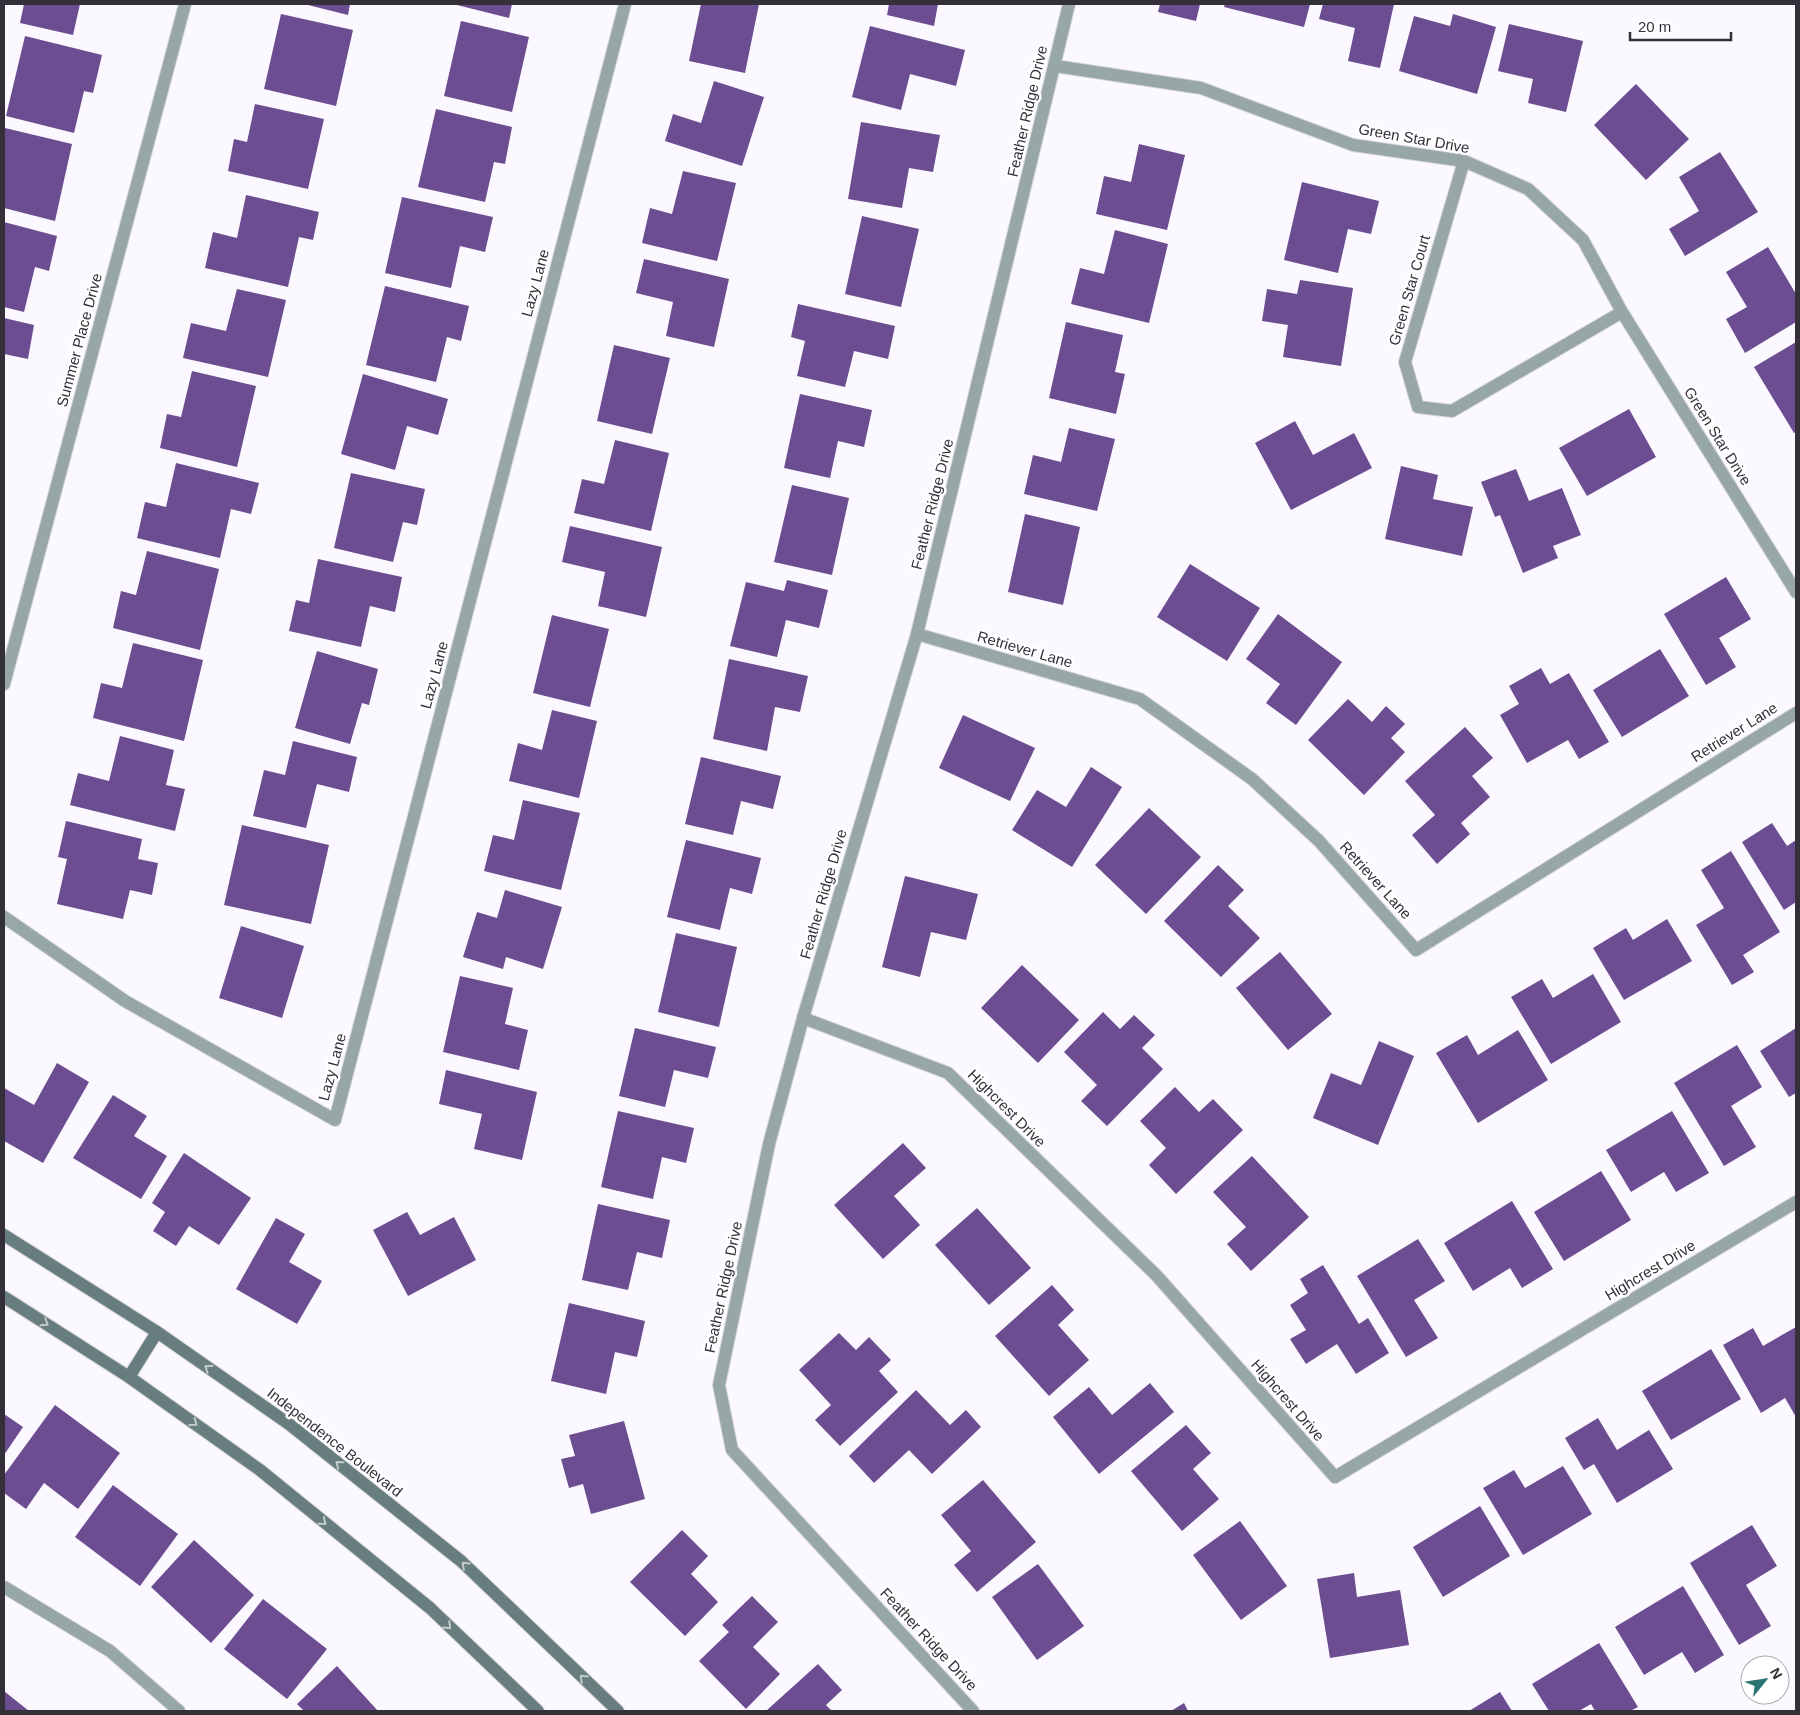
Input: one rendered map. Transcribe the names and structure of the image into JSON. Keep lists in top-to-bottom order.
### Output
{
  "streets": {
    "main road": ["Independence Boulevard"],
    "street": [
      "Feather Ridge Drive",
      "Green Star Drive",
      "Lazy Lane",
      "Green Star Court",
      "Summer Place Drive",
      "Retriever Lane",
      "Highcrest Drive"
    ]
  },
  "crossings": [
    ["Feather Ridge Drive", "Green Star Drive"],
    ["Feather Ridge Drive", "Retriever Lane"],
    ["Feather Ridge Drive", "Highcrest Drive"],
    ["Green Star Drive", "Green Star Court"]
  ],
  "scale_bar": "20 m",
  "north": "top right"
}
